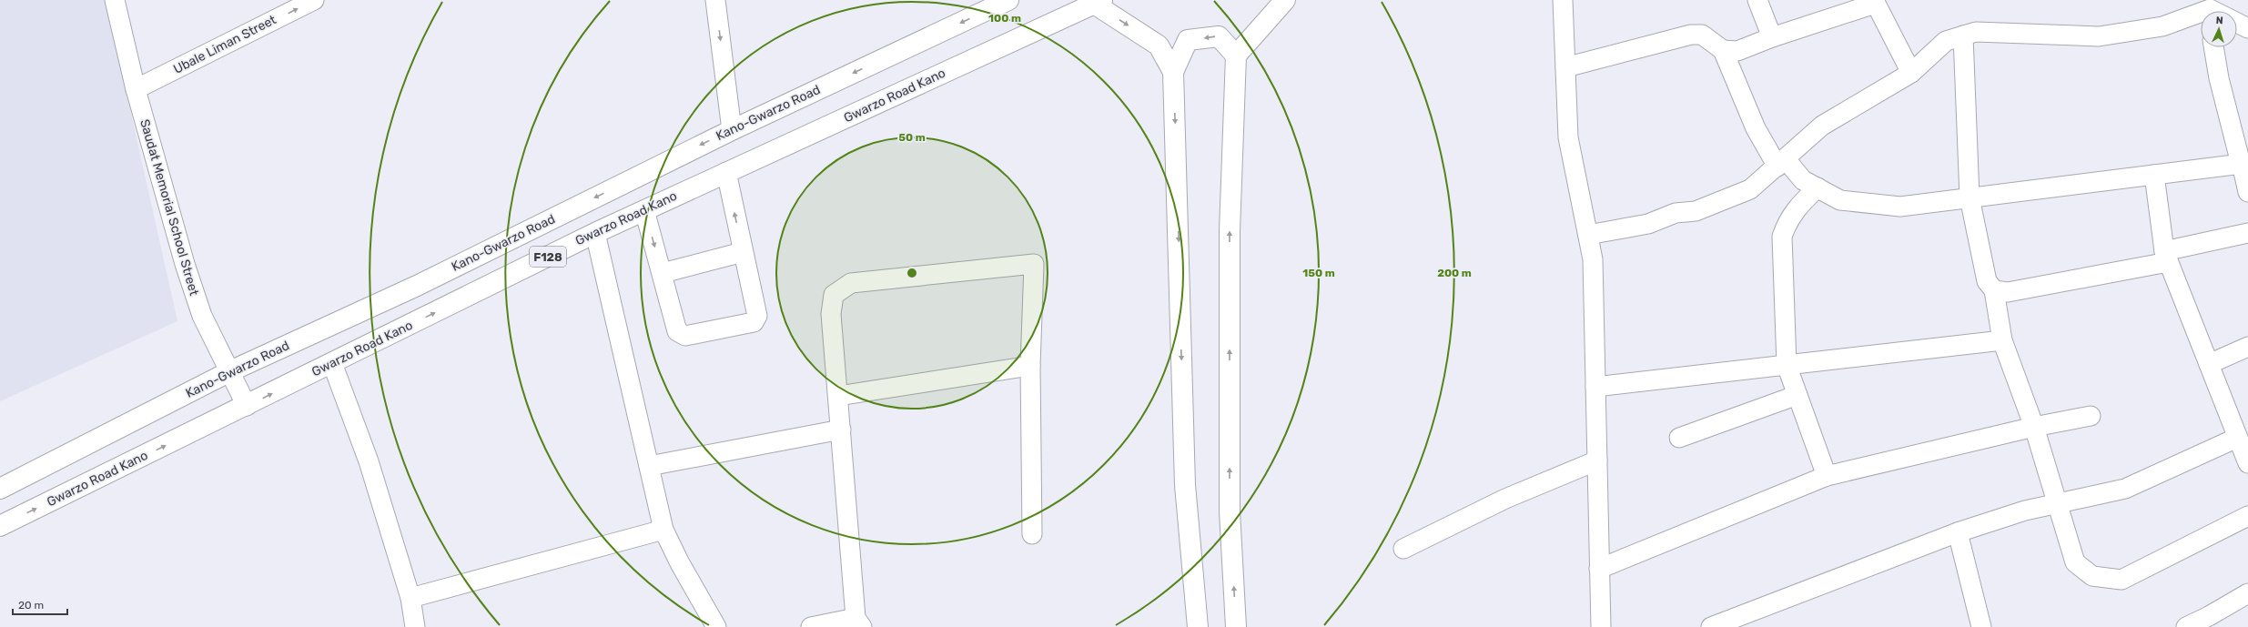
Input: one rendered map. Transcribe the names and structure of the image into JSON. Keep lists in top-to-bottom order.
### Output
{
  "streets": {
    "main road": ["Gwarzo Road Kano", "Kano-Gwarzo Road", "F128"],
    "street": ["Ubale Liman Street", "Saudat Memorial School Street"]
  },
  "crossings": [
    ["Ubale Liman Street", "Saudat Memorial School Street"],
    ["Gwarzo Road Kano", "Saudat Memorial School Street"],
    ["Kano-Gwarzo Road", "Saudat Memorial School Street"]
  ],
  "one_way": ["Ubale Liman Street", "Gwarzo Road Kano", "Kano-Gwarzo Road"],
  "scale_bar": "20 m",
  "north": "top",
  "rings": [
    "100 m",
    "50 m",
    "150 m",
    "200 m"
  ]
}
